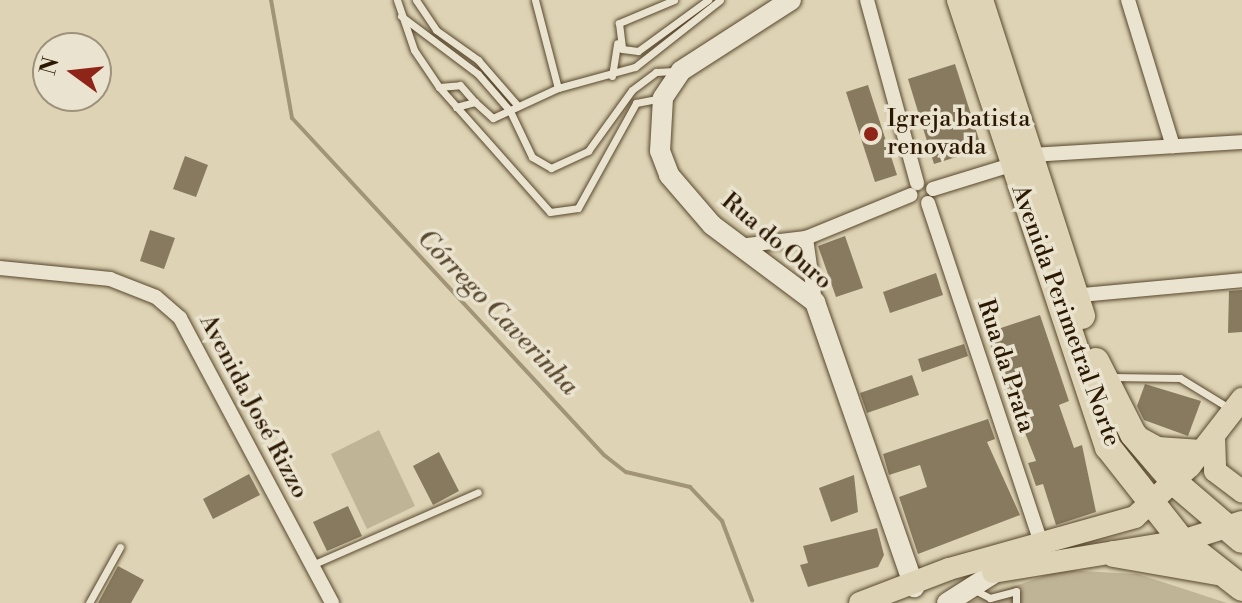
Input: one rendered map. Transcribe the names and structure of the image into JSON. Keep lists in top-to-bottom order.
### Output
{
  "streets": {
    "highway": ["Avenida Perimetral Norte"],
    "street": ["Rua do Ouro", "Rua da Prata", "Avenida José Rizzo"]
  },
  "water": ["Córrego Caverinha"],
  "places": ["Igreja batista renovada"],
  "north": "left"
}
